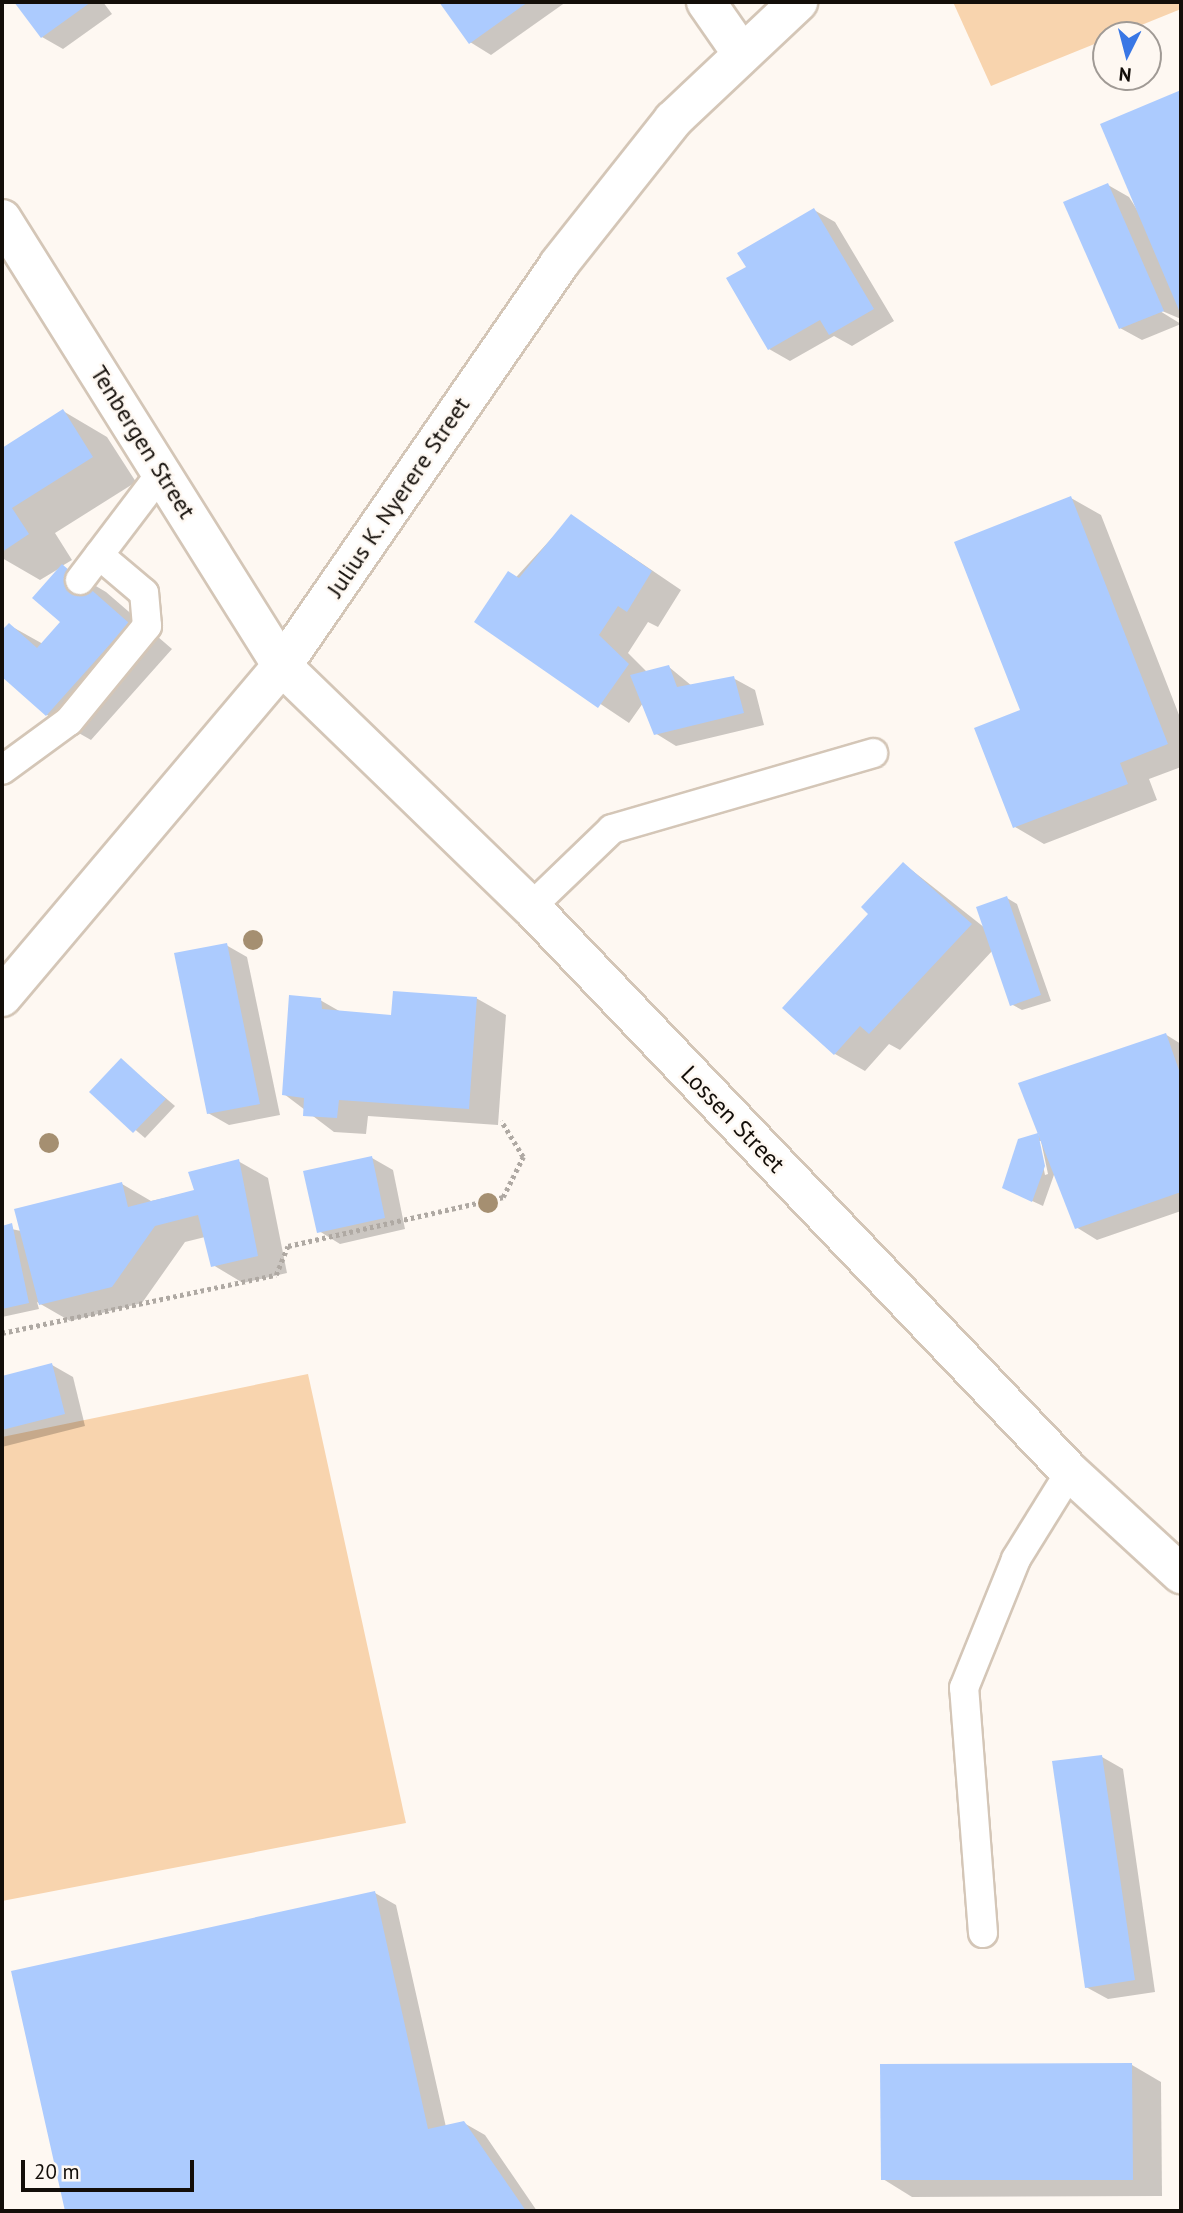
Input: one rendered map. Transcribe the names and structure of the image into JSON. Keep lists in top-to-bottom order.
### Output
{
  "streets": {
    "street": ["Tenbergen Street", "Julius K. Nyerere Street", "Lossen Street"]
  },
  "crossings": [
    ["Tenbergen Street", "Julius K. Nyerere Street"],
    ["Tenbergen Street", "Lossen Street"],
    ["Julius K. Nyerere Street", "Lossen Street"]
  ],
  "scale_bar": "20 m",
  "north": "bottom"
}
